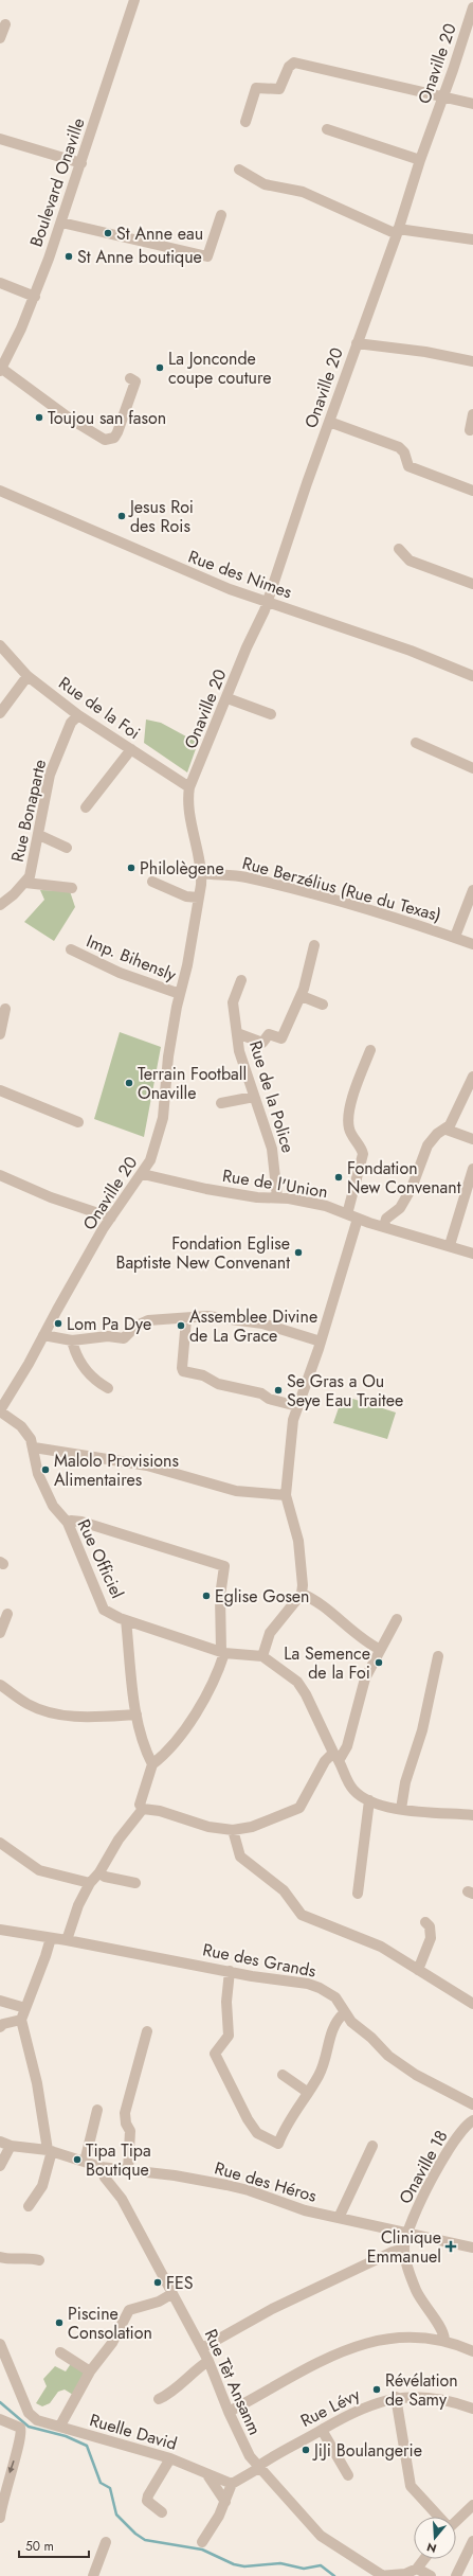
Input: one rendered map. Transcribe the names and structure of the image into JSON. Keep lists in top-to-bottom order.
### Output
{
  "streets": {
    "street": [
      "Onaville 20",
      "Boulevard Onaville",
      "Rue des Nimes",
      "Rue de la Foi",
      "Rue Bonaparte",
      "Rue Berzélius (Rue du Texas)",
      "Imp. Bihensly",
      "Rue de la Police",
      "Rue de l'Union",
      "Rue Officiel",
      "Rue des Grands",
      "Onaville 18",
      "Rue des Héros",
      "Rue Tèt Ansanm",
      "Rue Lévy",
      "Ruelle David"
    ]
  },
  "crossings": [
    ["Onaville 20", "Rue des Nimes"],
    ["Onaville 20", "Rue de la Foi"],
    ["Onaville 20", "Rue Berzélius (Rue du Texas)"],
    ["Onaville 20", "Imp. Bihensly"],
    ["Onaville 20", "Rue de l'Union"],
    ["Onaville 20", "Rue Officiel"],
    ["Rue de la Foi", "Rue Bonaparte"],
    ["Rue de la Police", "Rue de l'Union"],
    ["Onaville 18", "Rue des Héros"],
    ["Rue des Héros", "Rue Tèt Ansanm"],
    ["Rue Tèt Ansanm", "Rue Lévy"]
  ],
  "places": {
    "other": [
      "St Anne eau",
      "St Anne boutique",
      "La Jonconde coupe couture",
      "Toujou san fason",
      "Jesus Roi des Rois",
      "Philolègene",
      "Terrain Football Onaville",
      "Fondation New Convenant",
      "Fondation Eglise Baptiste New Convenant",
      "Lom Pa Dye",
      "Assemblee Divine de La Grace",
      "Se Gras a Ou Seye Eau Traitee",
      "Malolo Provisions Alimentaires",
      "Eglise Gosen",
      "La Semence de la Foi",
      "Tipa Tipa Boutique",
      "FES",
      "Piscine Consolation",
      "Révélation de Samy",
      "JiJi Boulangerie"
    ],
    "health": ["Clinique Emmanuel"]
  },
  "scale_bar": "50 m",
  "north": "bottom"
}
